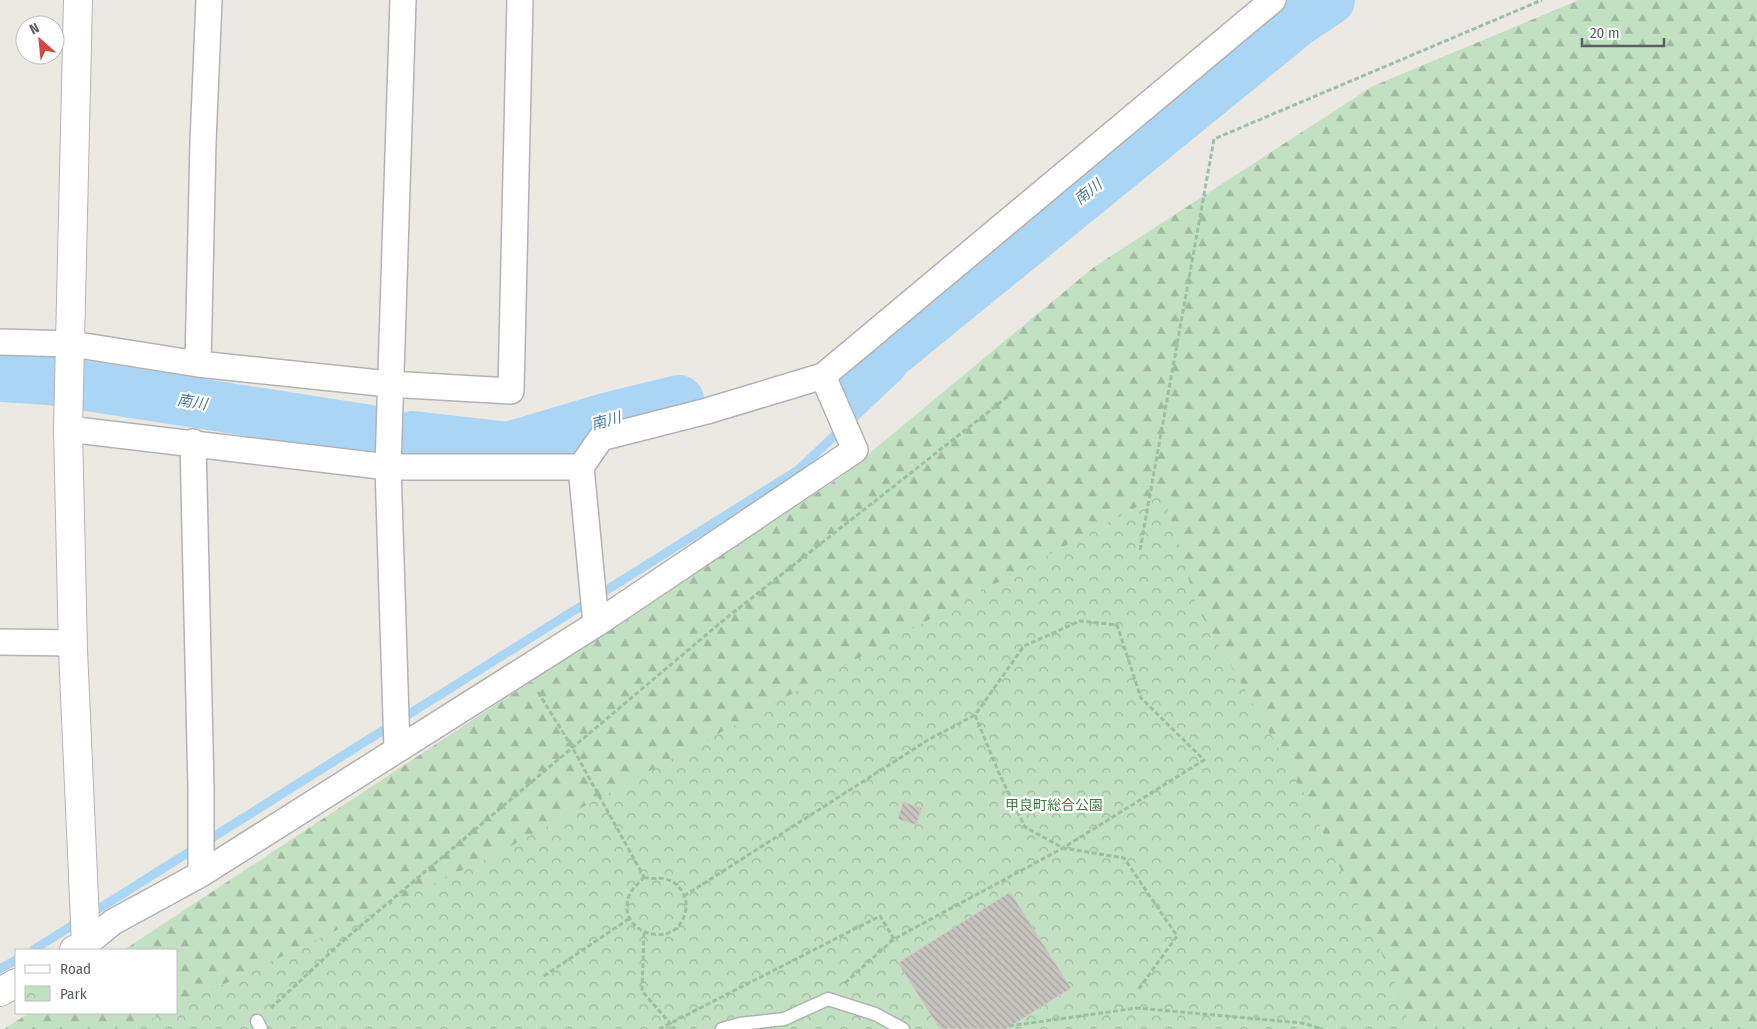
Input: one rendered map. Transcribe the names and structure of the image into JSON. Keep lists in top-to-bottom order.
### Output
{
  "water": ["南川"],
  "parks": ["甲良町総合公園"],
  "legend": ["Road", "Park"],
  "scale_bar": "20 m",
  "north": "top left"
}
